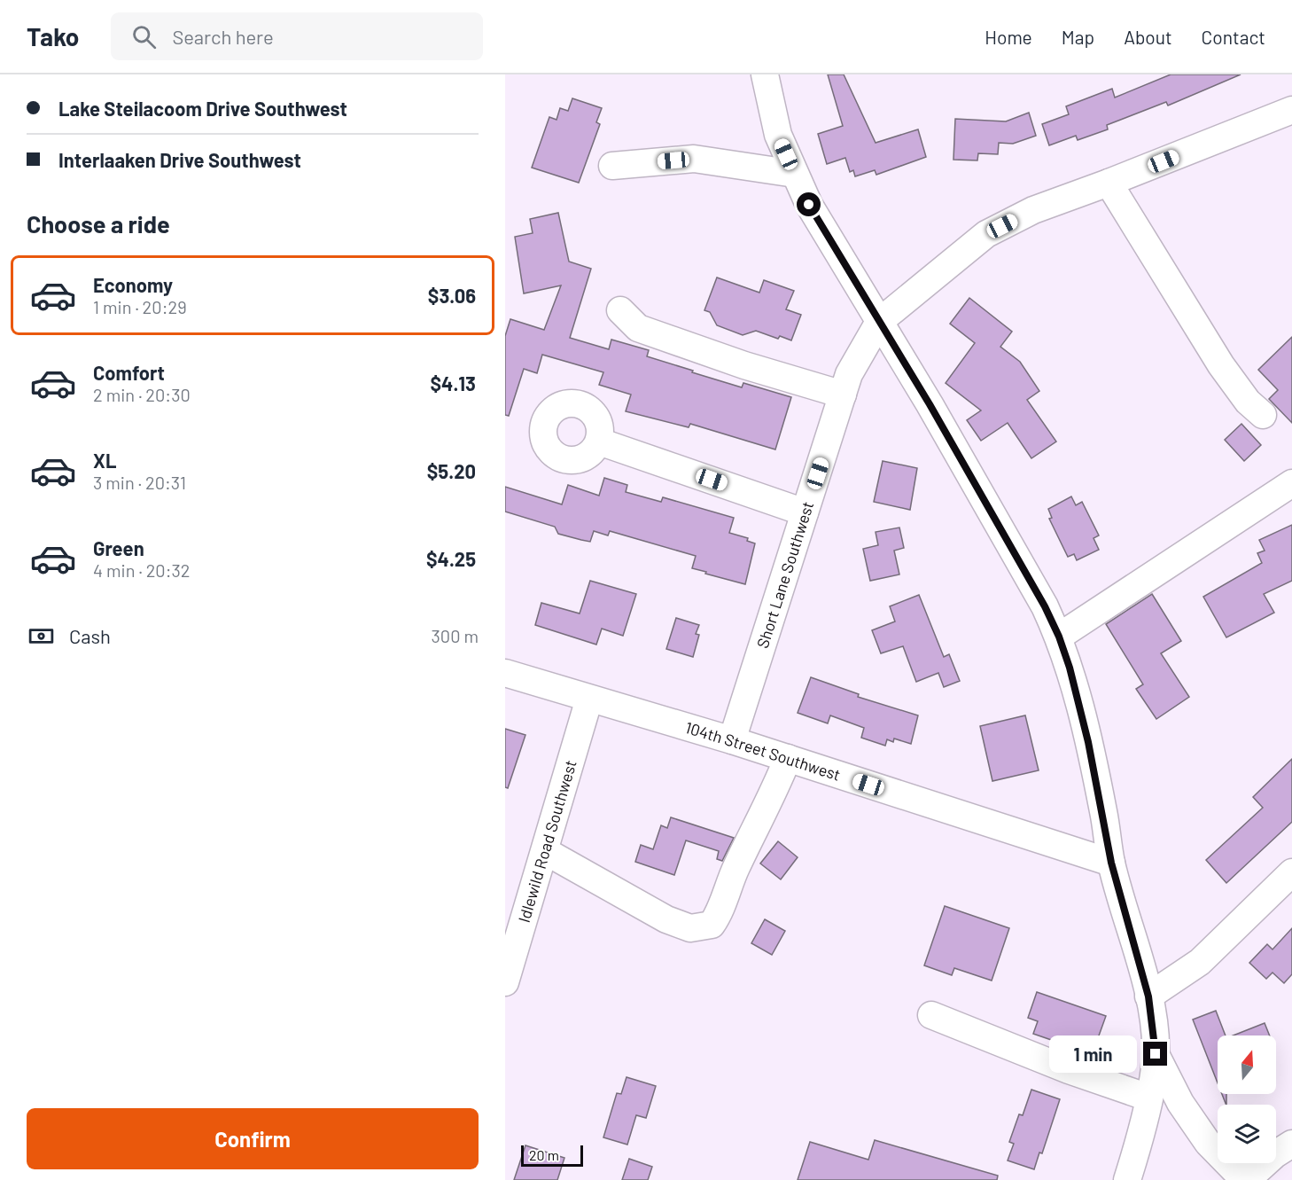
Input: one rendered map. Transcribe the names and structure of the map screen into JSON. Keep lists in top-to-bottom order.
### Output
{
  "streets": {
    "street": ["Short Lane Southwest", "104th Street Southwest", "Idlewild Road Southwest"]
  },
  "crossings": [
    ["Short Lane Southwest", "104th Street Southwest"],
    ["104th Street Southwest", "Idlewild Road Southwest"]
  ],
  "scale_bar": "20 m",
  "north": "top",
  "page": {
    "header": "Tako",
    "search": "Search here",
    "nav": [
      "Home",
      "Map",
      "About",
      "Contact"
    ],
    "banner": ["Lake Steilacoom Drive Southwest", "Interlaaken Drive Southwest"],
    "heading": "Choose a ride",
    "list": [
      {
        "name": "Economy",
        "note": "1 min · 20:29",
        "value": "$3.06"
      },
      {
        "name": "Comfort",
        "note": "2 min · 20:30",
        "value": "$4.13"
      },
      {
        "name": "XL",
        "note": "3 min · 20:31",
        "value": "$5.20"
      },
      {
        "name": "Green",
        "note": "4 min · 20:32",
        "value": "$4.25"
      }
    ],
    "pay": ["Cash", "300 m"],
    "bubble": "1 min",
    "buttons": "Confirm",
    "scale": "20 m"
  }
}
